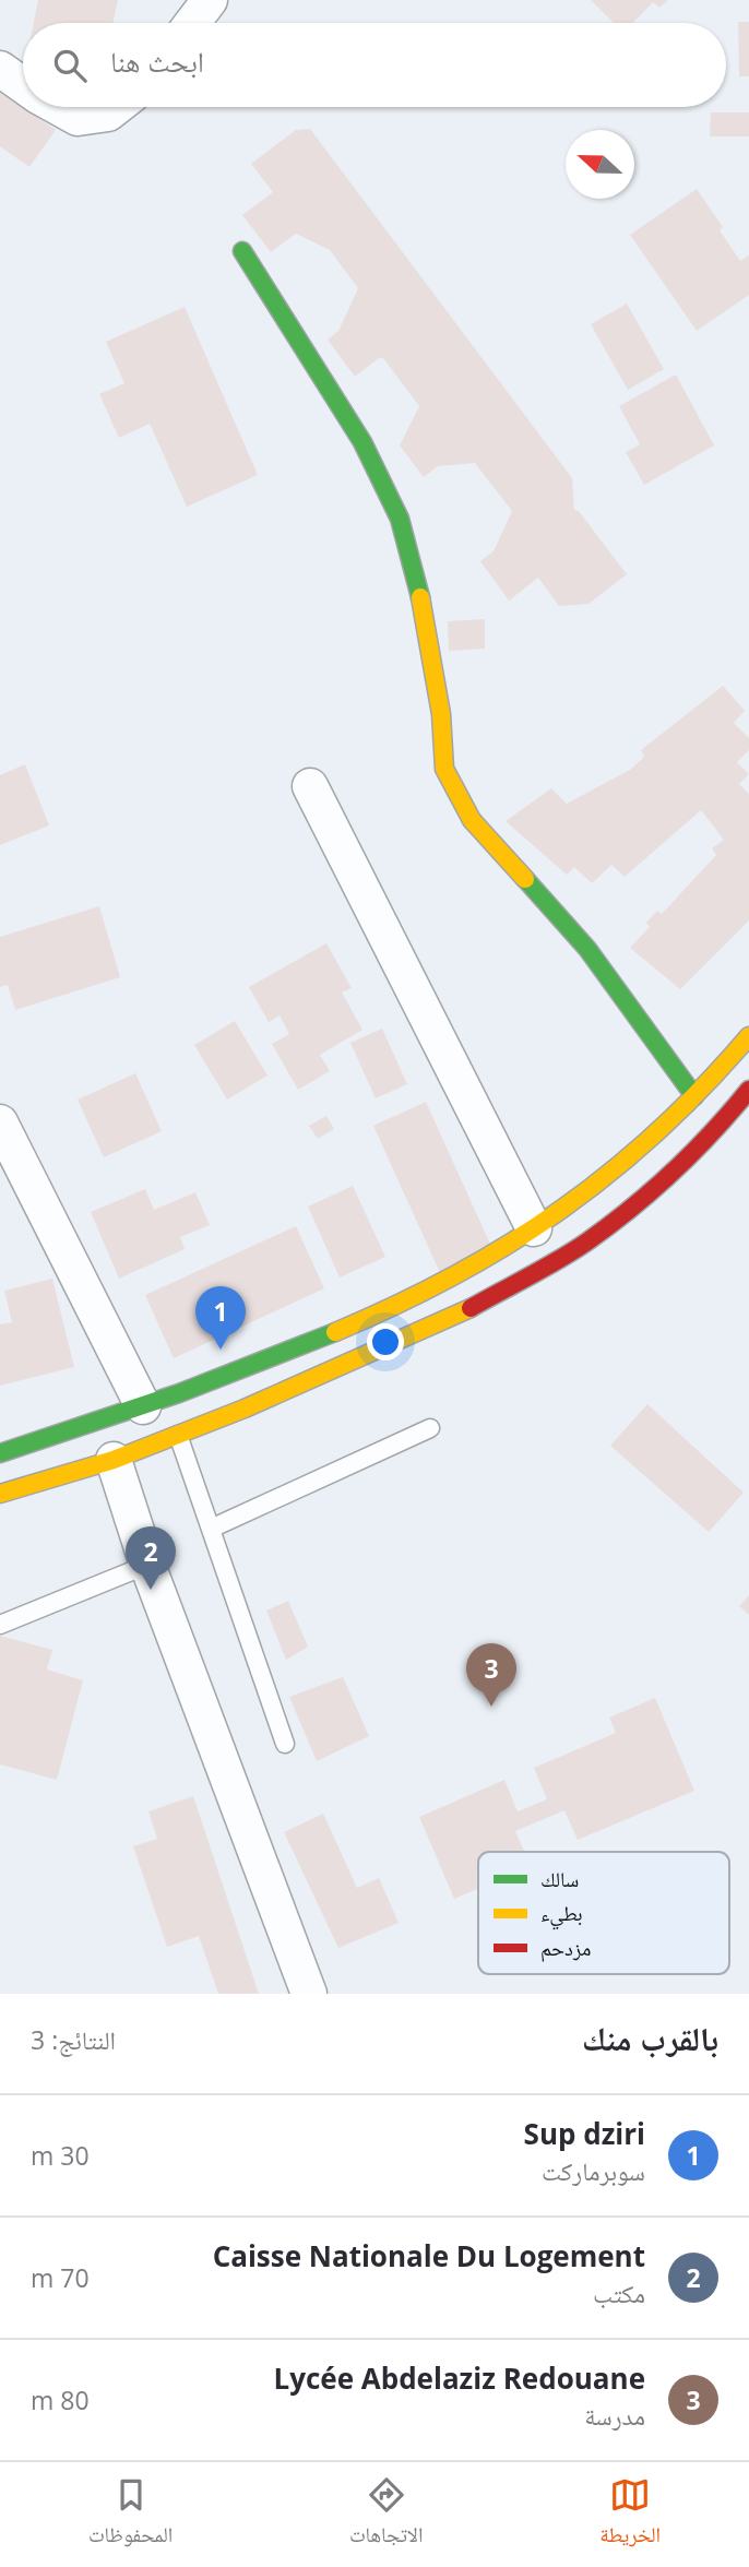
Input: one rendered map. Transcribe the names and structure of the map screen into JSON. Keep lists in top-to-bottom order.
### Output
{
  "legend": ["سالك", "بطيء", "مزدحم"],
  "north": "left",
  "page": {
    "search": "ابحث هنا",
    "pins": ["1", "2", "3"],
    "heading": ["بالقرب منك", "النتائج: 3"],
    "list": [
      {
        "mark": "1",
        "name": "Sup dziri",
        "note": "سوبرماركت",
        "value": "30 m"
      },
      {
        "mark": "2",
        "name": "Caisse Nationale Du Logement",
        "note": "مكتب",
        "value": "70 m"
      },
      {
        "mark": "3",
        "name": "Lycée Abdelaziz Redouane",
        "note": "مدرسة",
        "value": "80 m"
      }
    ],
    "nav": ["الخريطة", "الاتجاهات", "المحفوظات"]
  }
}
